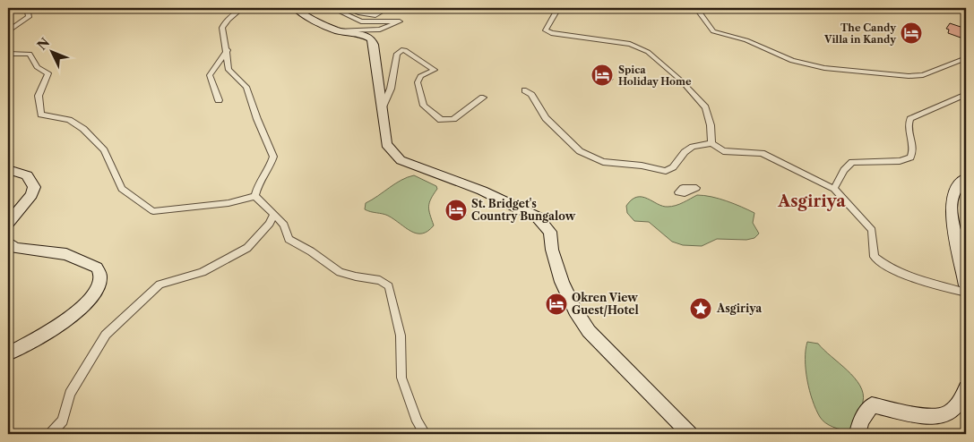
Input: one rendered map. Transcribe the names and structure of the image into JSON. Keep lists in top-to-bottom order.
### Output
{
  "districts": ["Asgiriya"],
  "places": {
    "hotel": [
      "The Candy Villa in Kandy",
      "Spica Holiday Home",
      "St. Bridget's Country Bungalow",
      "Okren View Guest/Hotel"
    ],
    "place": ["Asgiriya"]
  },
  "north": "top left"
}
